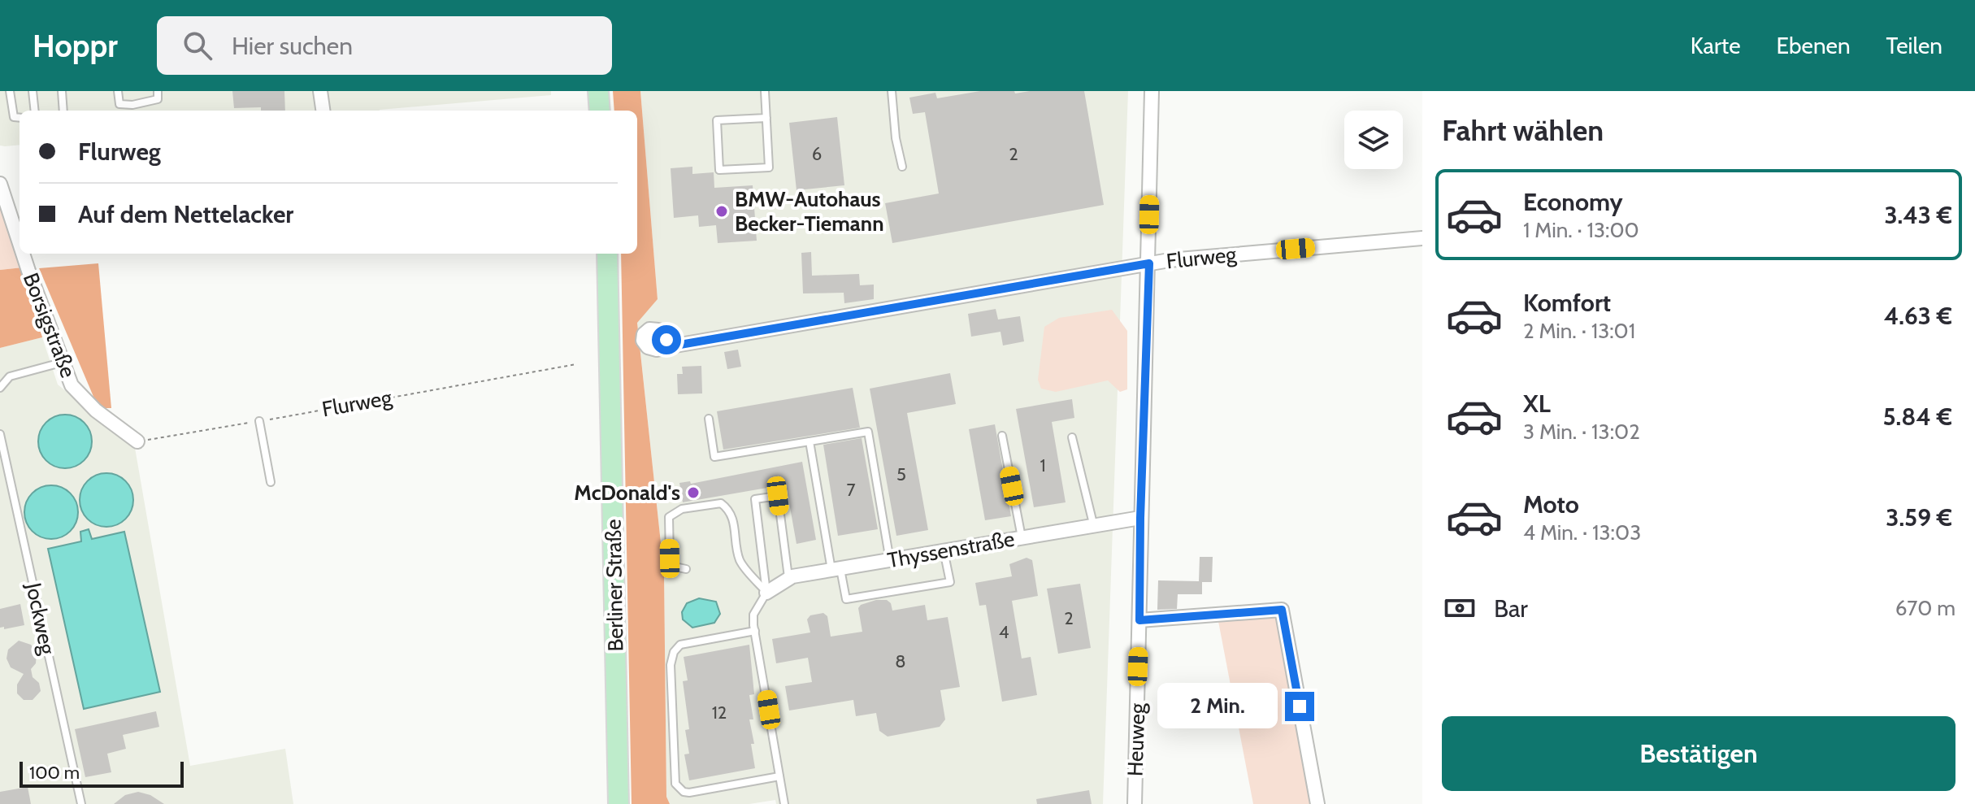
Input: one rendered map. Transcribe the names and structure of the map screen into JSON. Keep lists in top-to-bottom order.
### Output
{
  "streets": {
    "main road": ["Berliner Straße"],
    "street": [
      "Flurweg",
      "Borsigstraße",
      "Thyssenstraße",
      "Heuweg"
    ],
    "lane": ["Jockweg"]
  },
  "crossings": [
    ["Flurweg", "Borsigstraße"],
    ["Flurweg", "Heuweg"],
    ["Thyssenstraße", "Heuweg"]
  ],
  "places": ["BMW-Autohaus Becker-Tiemann", "McDonald's"],
  "house_numbers": [
    "6",
    "2",
    "1",
    "5",
    "7",
    "2",
    "4",
    "8",
    "12"
  ],
  "scale_bar": "100 m",
  "page": {
    "header": "Hoppr",
    "search": "Hier suchen",
    "nav": ["Karte", "Ebenen", "Teilen"],
    "heading": "Fahrt wählen",
    "banner": ["Flurweg", "Auf dem Nettelacker"],
    "list": [
      {
        "name": "Economy",
        "note": "1 Min. · 13:00",
        "value": "3.43 €"
      },
      {
        "name": "Komfort",
        "note": "2 Min. · 13:01",
        "value": "4.63 €"
      },
      {
        "name": "XL",
        "note": "3 Min. · 13:02",
        "value": "5.84 €"
      },
      {
        "name": "Moto",
        "note": "4 Min. · 13:03",
        "value": "3.59 €"
      }
    ],
    "pay": ["Bar", "670 m"],
    "bubble": "2 Min.",
    "buttons": "Bestätigen",
    "scale": "100 m"
  }
}
